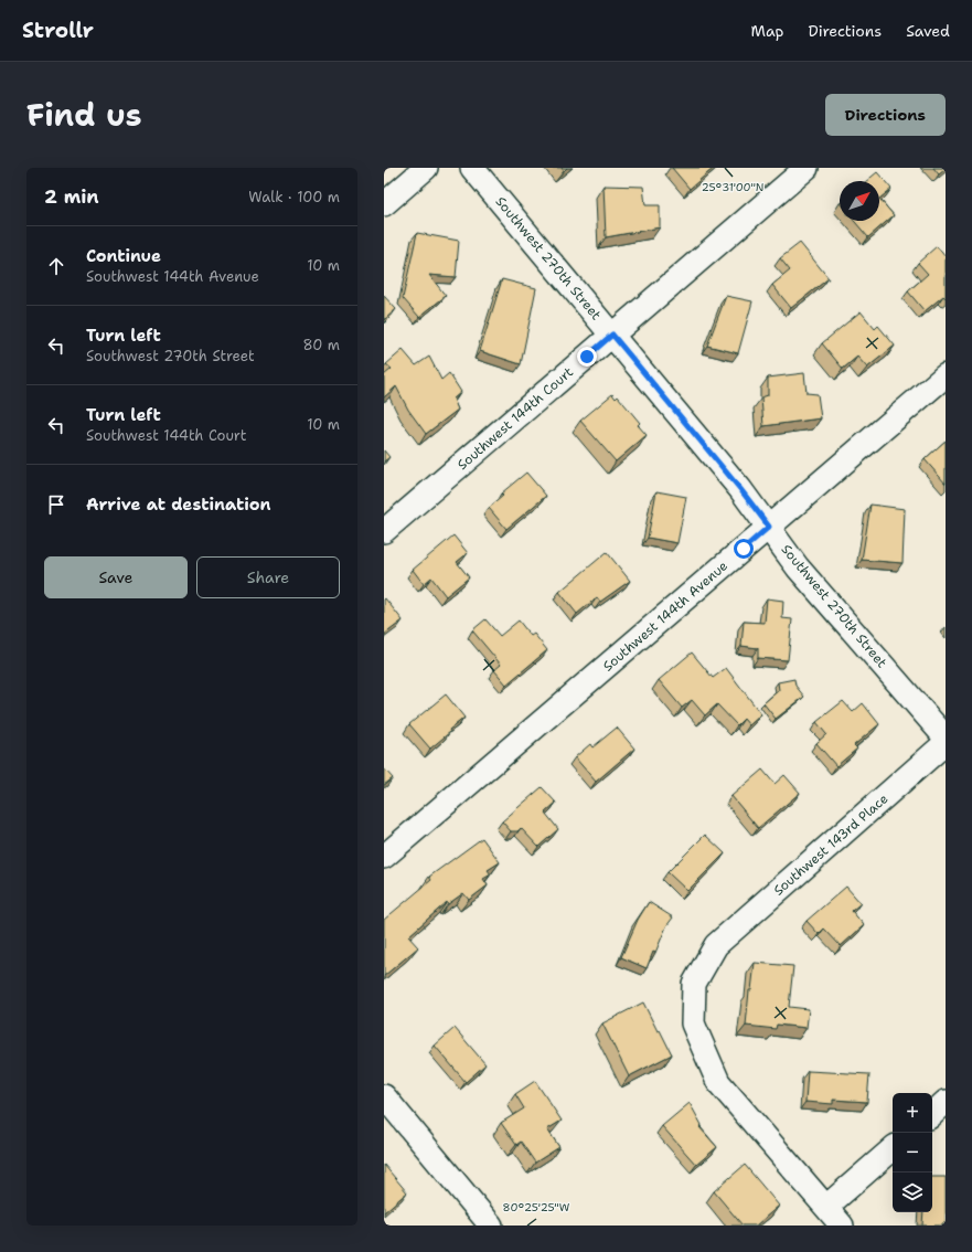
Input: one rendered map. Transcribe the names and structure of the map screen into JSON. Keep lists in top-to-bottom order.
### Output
{
  "streets": {
    "street": [
      "Southwest 270th Street",
      "Southwest 144th Court",
      "Southwest 144th Avenue",
      "Southwest 143rd Place"
    ]
  },
  "crossings": [
    ["Southwest 270th Street", "Southwest 144th Court"],
    ["Southwest 270th Street", "Southwest 144th Avenue"]
  ],
  "north": "top right",
  "page": {
    "header": "Strollr",
    "nav": ["Map", "Directions", "Saved"],
    "title": "Find us",
    "buttons": [
      "Directions",
      ["Save", "Share"]
    ],
    "heading": ["2 min", "Walk · 100 m"],
    "list": [
      ["Continue", "Southwest 144th Avenue", "10 m"],
      ["Turn left", "Southwest 270th Street", "80 m"],
      ["Turn left", "Southwest 144th Court", "10 m"],
      "Arrive at destination"
    ],
    "map_buttons": ["+", "−"]
  },
  "coordinates": ["25°31'00\"N", "80°25'25\"W"]
}
